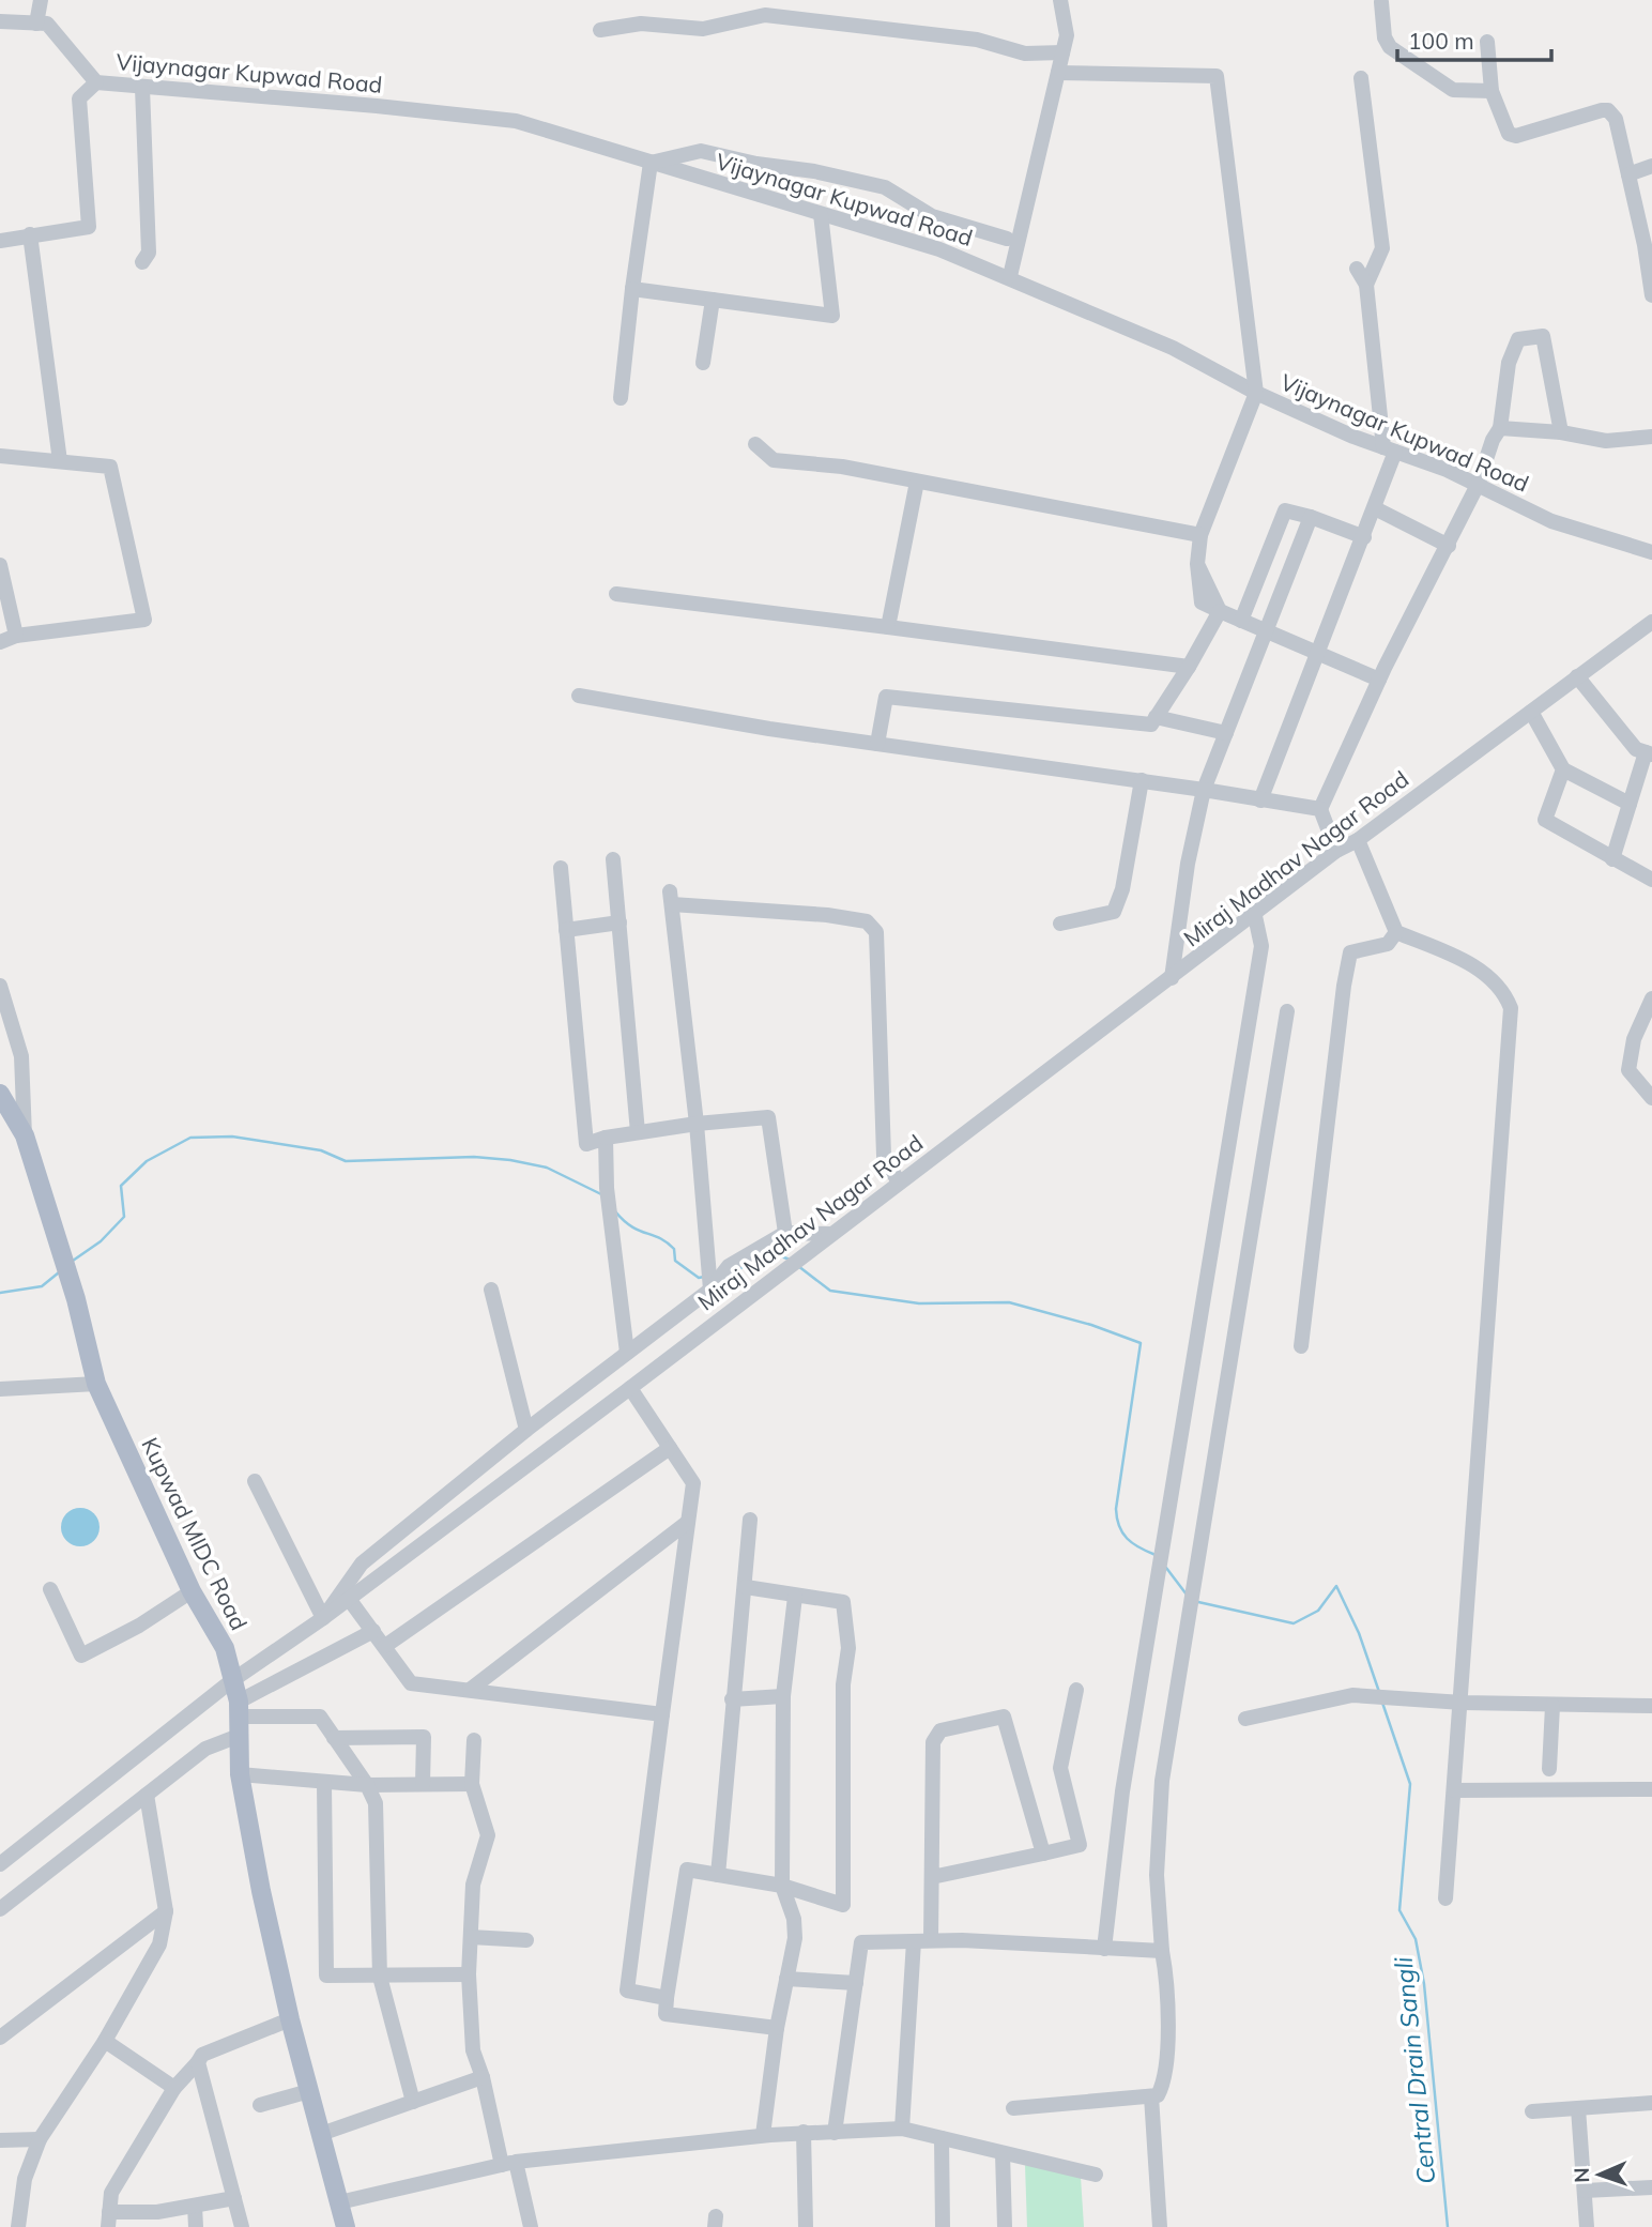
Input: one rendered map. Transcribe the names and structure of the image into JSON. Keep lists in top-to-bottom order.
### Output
{
  "streets": {
    "main road": ["Kupwad MIDC Road"],
    "street": ["Vijaynagar Kupwad Road", "Miraj Madhav Nagar Road"]
  },
  "crossings": [
    ["Miraj Madhav Nagar Road", "Kupwad MIDC Road"]
  ],
  "water": ["Central Drain Sangli"],
  "scale_bar": "100 m",
  "north": "left"
}
